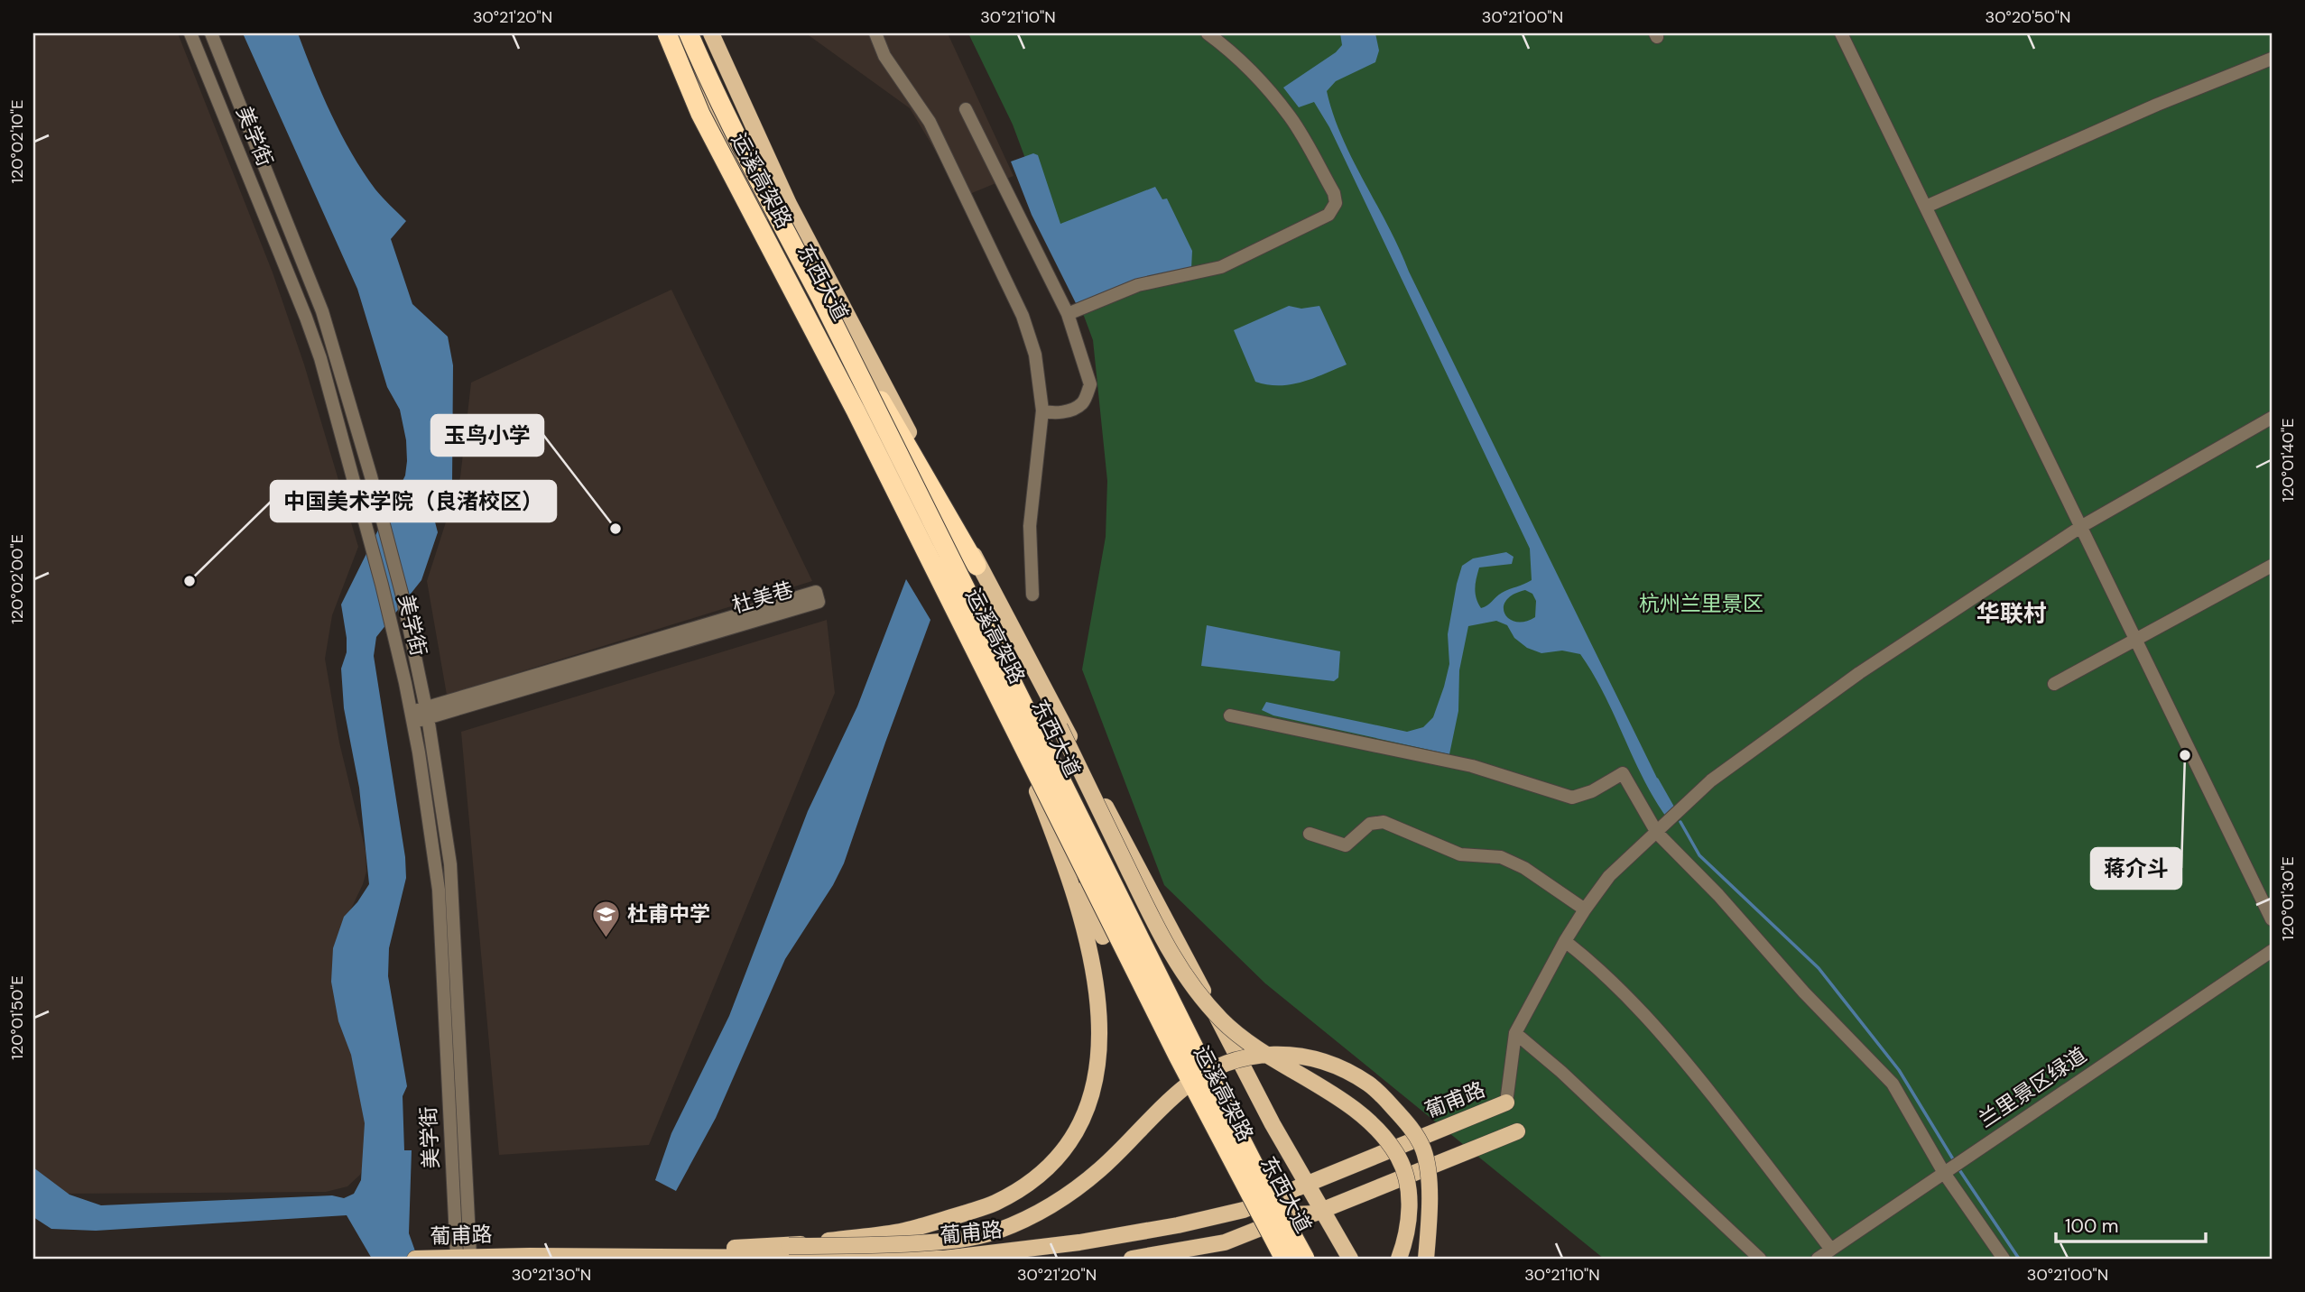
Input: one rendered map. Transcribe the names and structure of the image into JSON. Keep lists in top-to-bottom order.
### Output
{
  "streets": {
    "highway": ["运溪高架路"],
    "main road": ["东西大道", "葡甫路"],
    "street": ["美学街", "杜美巷", "兰里景区绿道"]
  },
  "crossings": [
    ["美学街", "杜美巷"],
    ["美学街", "葡甫路"],
    ["东西大道", "葡甫路"]
  ],
  "districts": ["华联村"],
  "parks": ["杭州兰里景区"],
  "places": {
    "other": ["玉鸟小学", "中国美术学院（良渚校区）", "蒋介斗"],
    "school or university": ["杜甫中学"]
  },
  "scale_bar": "100 m",
  "coordinates": [
    "30°21'20\"N",
    "30°21'10\"N",
    "30°21'00\"N",
    "30°20'50\"N",
    "120°02'10\"E",
    "120°01'40\"E",
    "120°02'00\"E",
    "120°01'30\"E",
    "120°01'50\"E",
    "30°21'30\"N"
  ]
}
